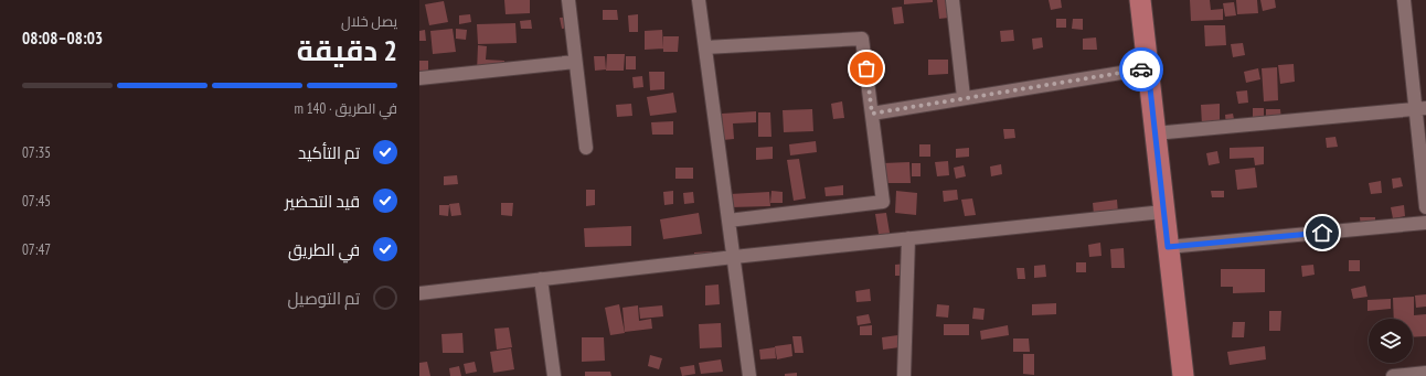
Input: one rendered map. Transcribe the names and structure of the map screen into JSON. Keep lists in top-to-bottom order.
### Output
{
  "page": {
    "heading": ["2 دقيقة", "يصل خلال", "08:03–08:08"],
    "bar": "في الطريق · 140 m",
    "list": [
      ["تم التأكيد", "07:35"],
      ["قيد التحضير", "07:45"],
      ["في الطريق", "07:47"],
      "تم التوصيل"
    ]
  }
}
